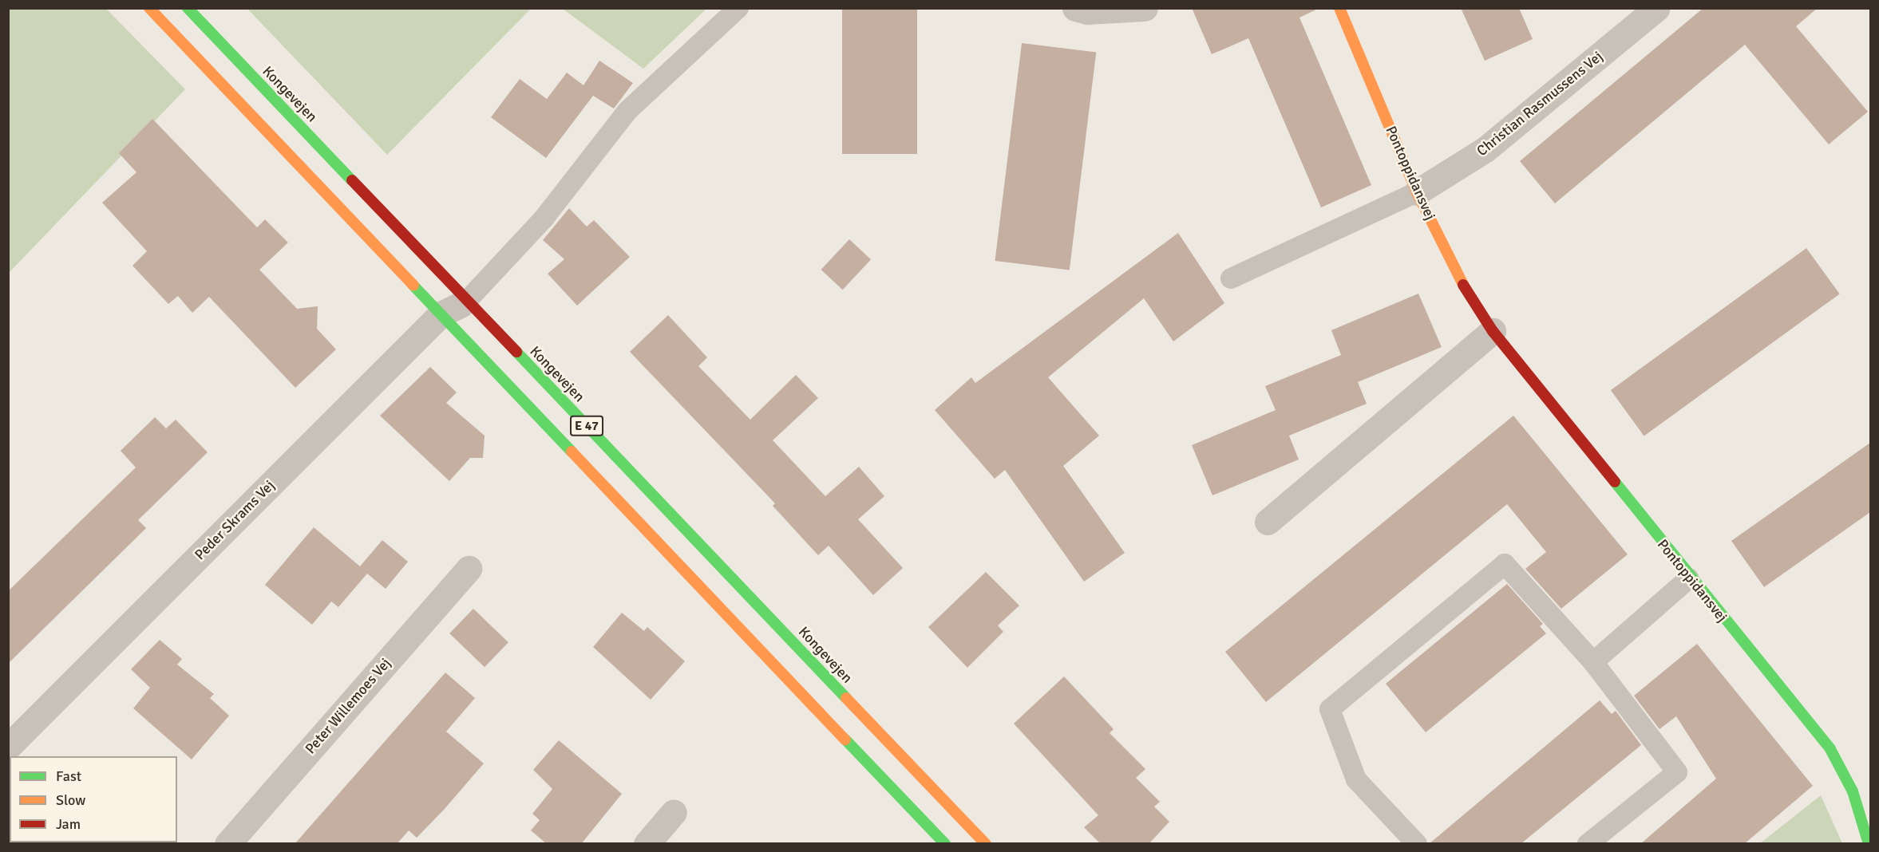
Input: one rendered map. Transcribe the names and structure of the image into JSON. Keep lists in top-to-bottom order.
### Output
{
  "streets": {
    "main road": ["Kongevejen", "Pontoppidansvej", "E 47"],
    "street": ["Christian Rasmussens Vej", "Peder Skrams Vej", "Peter Willemoes Vej"]
  },
  "crossings": [
    ["Kongevejen", "Peder Skrams Vej"],
    ["Christian Rasmussens Vej", "Pontoppidansvej"],
    ["E 47", "Peder Skrams Vej"]
  ],
  "legend": ["Fast", "Slow", "Jam"]
}
